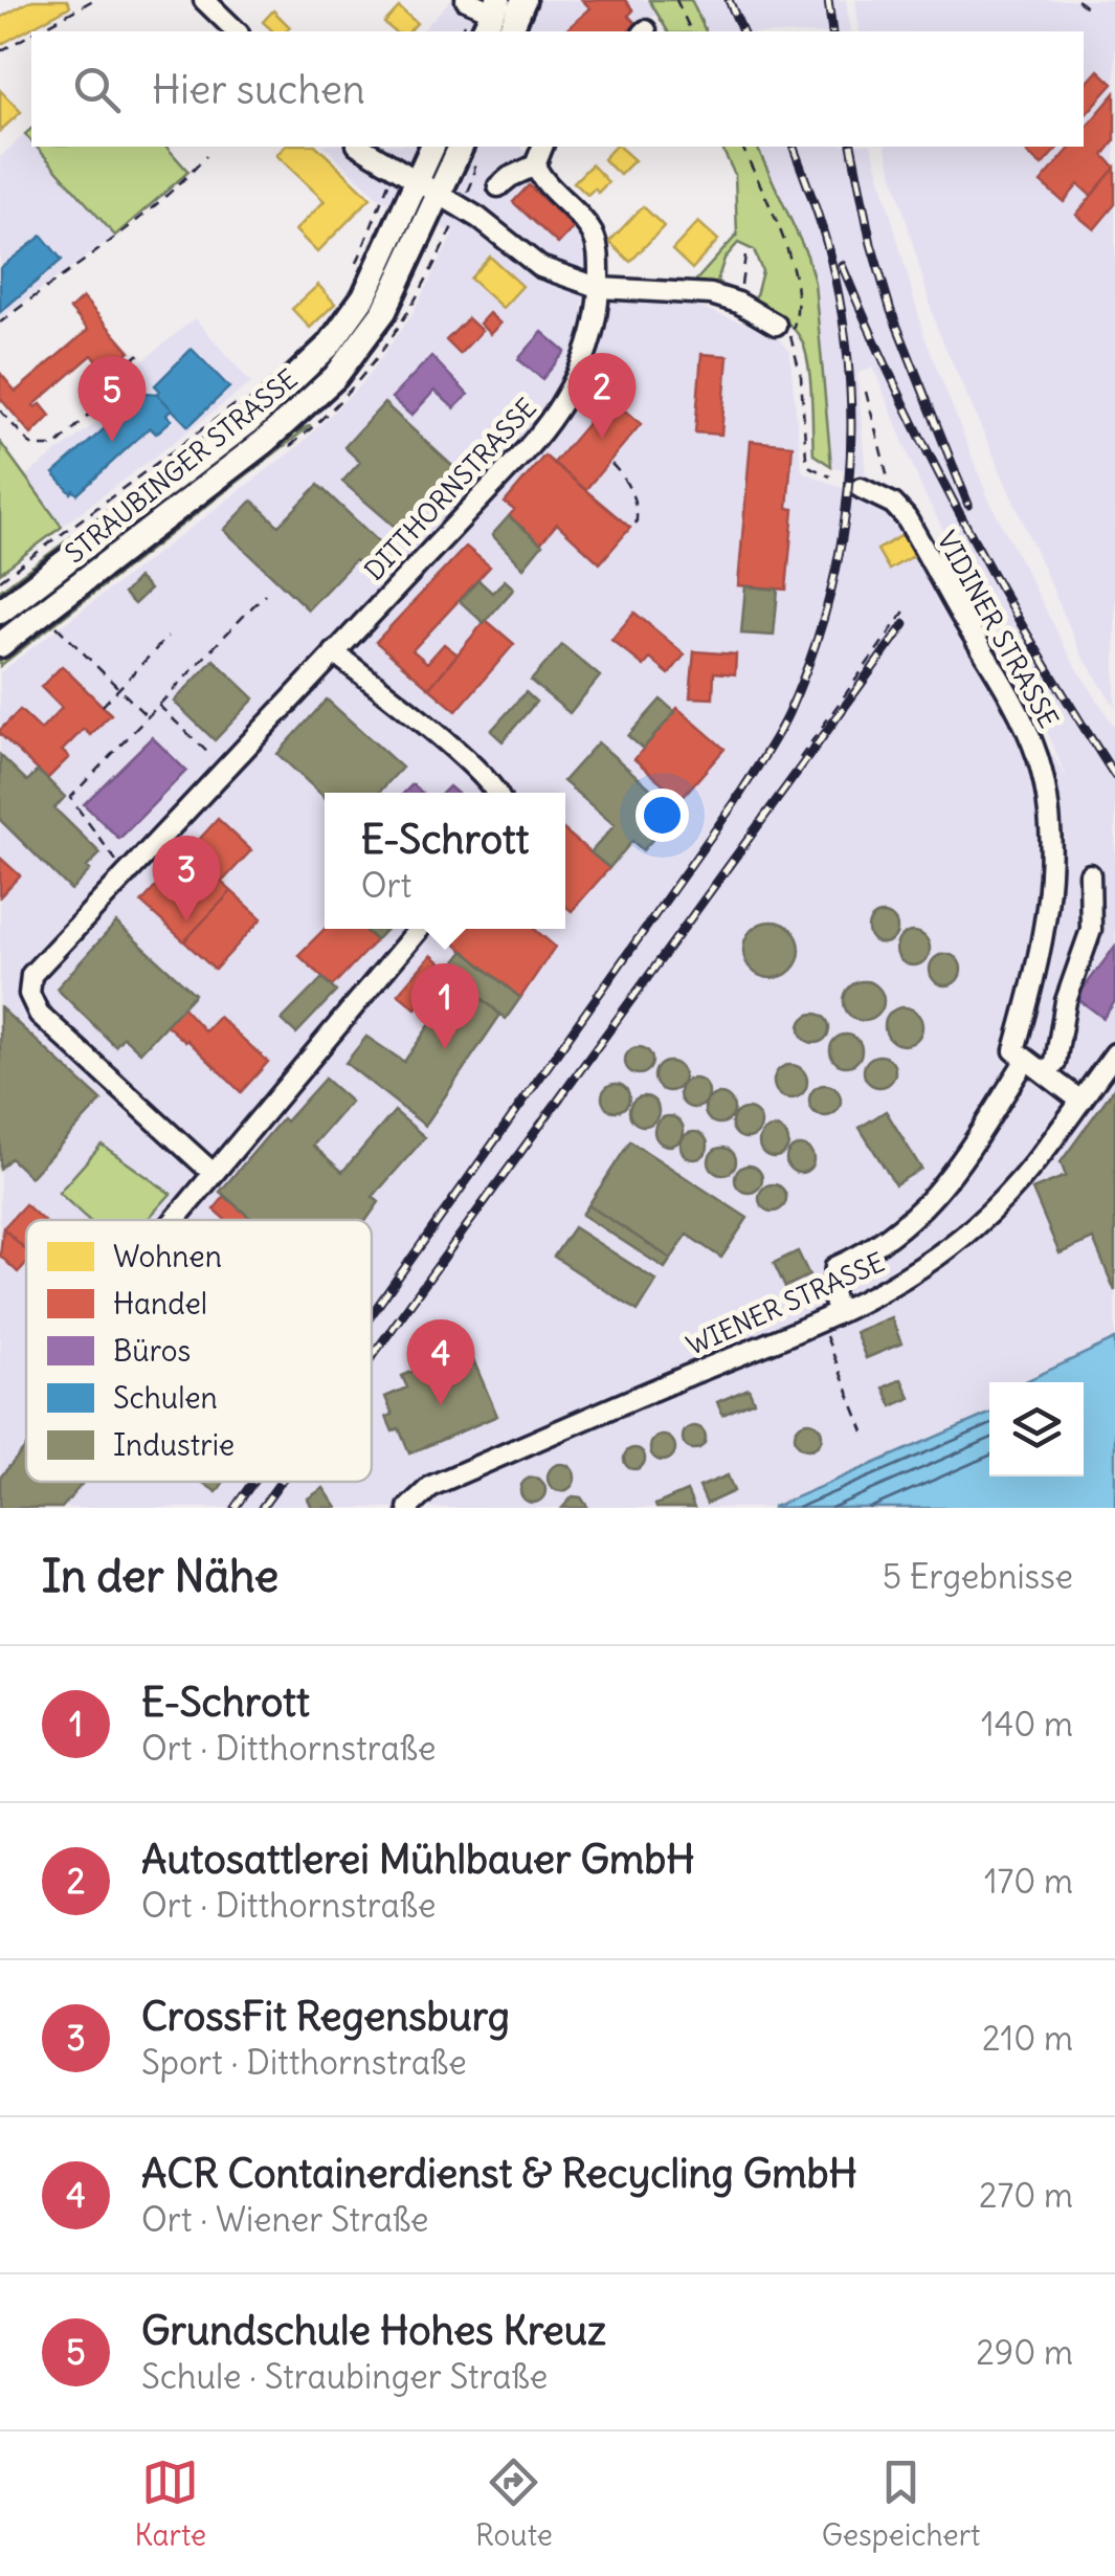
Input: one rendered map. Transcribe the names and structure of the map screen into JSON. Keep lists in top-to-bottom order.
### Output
{
  "streets": {
    "main road": ["STRAUBINGER STRASSE"],
    "street": ["DITTHORNSTRASSE", "VIDINER STRASSE", "WIENER STRASSE"]
  },
  "legend": [
    "Wohnen",
    "Handel",
    "Büros",
    "Schulen",
    "Industrie"
  ],
  "page": {
    "search": "Hier suchen",
    "pins": [
      "2",
      "5",
      "3",
      "1",
      "4"
    ],
    "popup": ["E-Schrott", "Ort"],
    "heading": ["In der Nähe", "5 Ergebnisse"],
    "list": [
      {
        "mark": "1",
        "name": "E-Schrott",
        "note": "Ort · Ditthornstraße",
        "value": "140 m"
      },
      {
        "mark": "2",
        "name": "Autosattlerei Mühlbauer GmbH",
        "note": "Ort · Ditthornstraße",
        "value": "170 m"
      },
      {
        "mark": "3",
        "name": "CrossFit Regensburg",
        "note": "Sport · Ditthornstraße",
        "value": "210 m"
      },
      {
        "mark": "4",
        "name": "ACR Containerdienst & Recycling GmbH",
        "note": "Ort · Wiener Straße",
        "value": "270 m"
      },
      {
        "mark": "5",
        "name": "Grundschule Hohes Kreuz",
        "note": "Schule · Straubinger Straße",
        "value": "290 m"
      }
    ],
    "nav": ["Karte", "Route", "Gespeichert"]
  }
}
